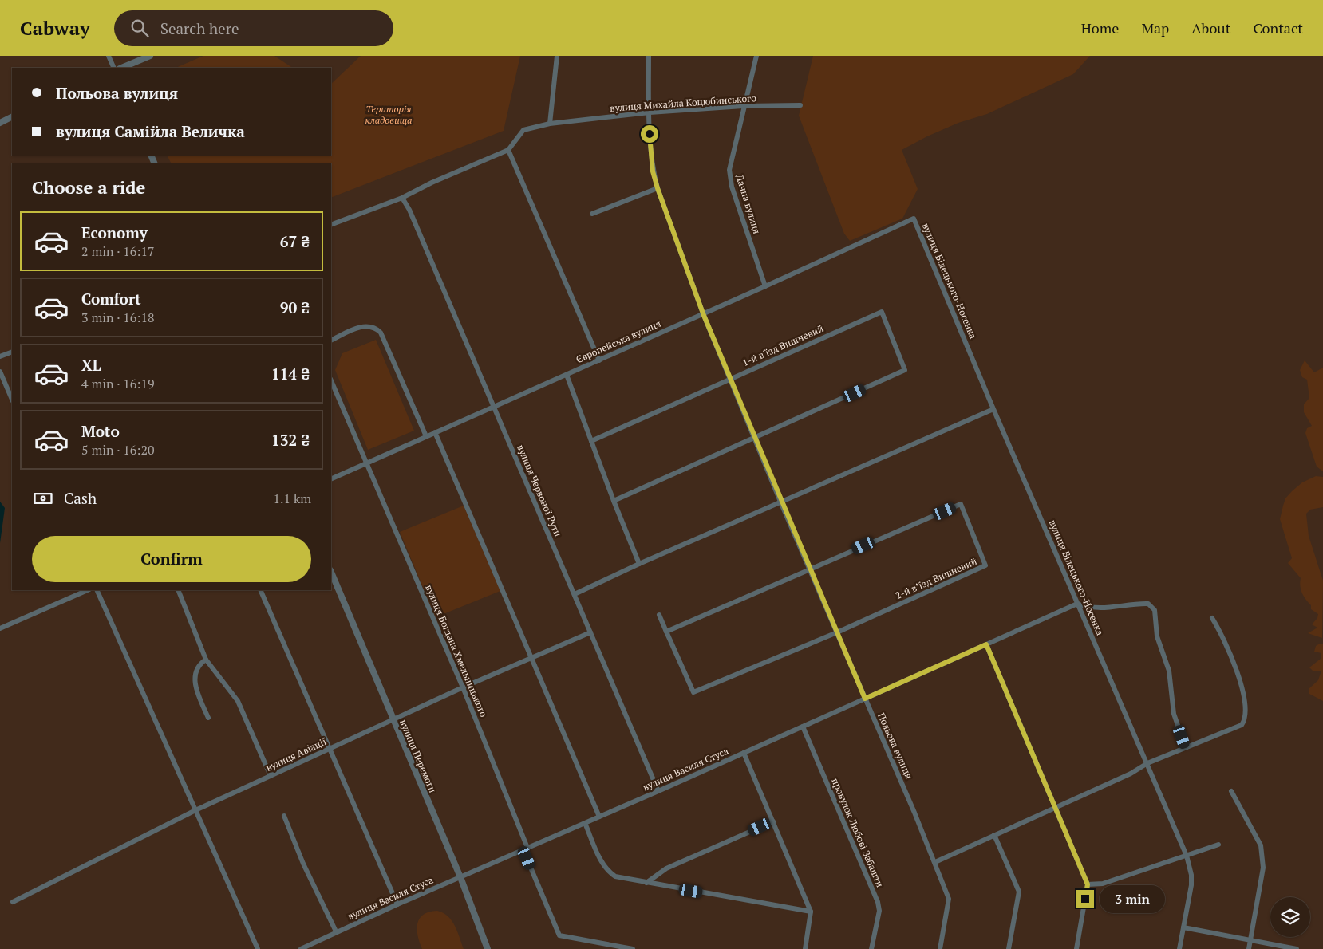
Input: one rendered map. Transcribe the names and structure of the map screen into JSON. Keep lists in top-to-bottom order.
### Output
{
  "streets": {
    "street": [
      "вулиця Михайла Коцюбинського",
      "Дачна вулиця",
      "вулиця Білецького-Носенка",
      "Європейська вулиця",
      "1-й в'їзд Вишневий",
      "вулиця Червоної Рути",
      "2-й вʼїзд Вишневий",
      "вулиця Богдана Хмельницького",
      "Польова вулиця",
      "вулиця Авіації",
      "вулиця Перемоги",
      "вулиця Василя Стуса",
      "провулок Любові Забашти"
    ]
  },
  "crossings": [
    ["вулиця Михайла Коцюбинського", "Дачна вулиця"],
    ["вулиця Михайла Коцюбинського", "вулиця Червоної Рути"],
    ["вулиця Михайла Коцюбинського", "Польова вулиця"],
    ["Дачна вулиця", "Європейська вулиця"],
    ["вулиця Білецького-Носенка", "Європейська вулиця"],
    ["вулиця Білецького-Носенка", "вулиця Василя Стуса"],
    ["Європейська вулиця", "вулиця Червоної Рути"],
    ["Європейська вулиця", "вулиця Богдана Хмельницького"],
    ["Європейська вулиця", "Польова вулиця"],
    ["1-й в'їзд Вишневий", "Польова вулиця"],
    ["вулиця Червоної Рути", "вулиця Авіації"],
    ["вулиця Червоної Рути", "вулиця Василя Стуса"],
    ["2-й вʼїзд Вишневий", "Польова вулиця"],
    ["вулиця Богдана Хмельницького", "вулиця Авіації"],
    ["вулиця Богдана Хмельницького", "вулиця Василя Стуса"],
    ["Польова вулиця", "вулиця Василя Стуса"],
    ["вулиця Авіації", "вулиця Перемоги"],
    ["вулиця Перемоги", "вулиця Василя Стуса"],
    ["вулиця Василя Стуса", "провулок Любові Забашти"]
  ],
  "parks": ["Територія кладовища"],
  "page": {
    "header": "Cabway",
    "search": "Search here",
    "nav": [
      "Home",
      "Map",
      "About",
      "Contact"
    ],
    "banner": ["Польова вулиця", "вулиця Самійла Величка"],
    "heading": "Choose a ride",
    "list": [
      {
        "name": "Economy",
        "note": "2 min · 16:17",
        "value": "67 ₴"
      },
      {
        "name": "Comfort",
        "note": "3 min · 16:18",
        "value": "90 ₴"
      },
      {
        "name": "XL",
        "note": "4 min · 16:19",
        "value": "114 ₴"
      },
      {
        "name": "Moto",
        "note": "5 min · 16:20",
        "value": "132 ₴"
      }
    ],
    "pay": ["Cash", "1.1 km"],
    "buttons": "Confirm",
    "bubble": "3 min"
  }
}
